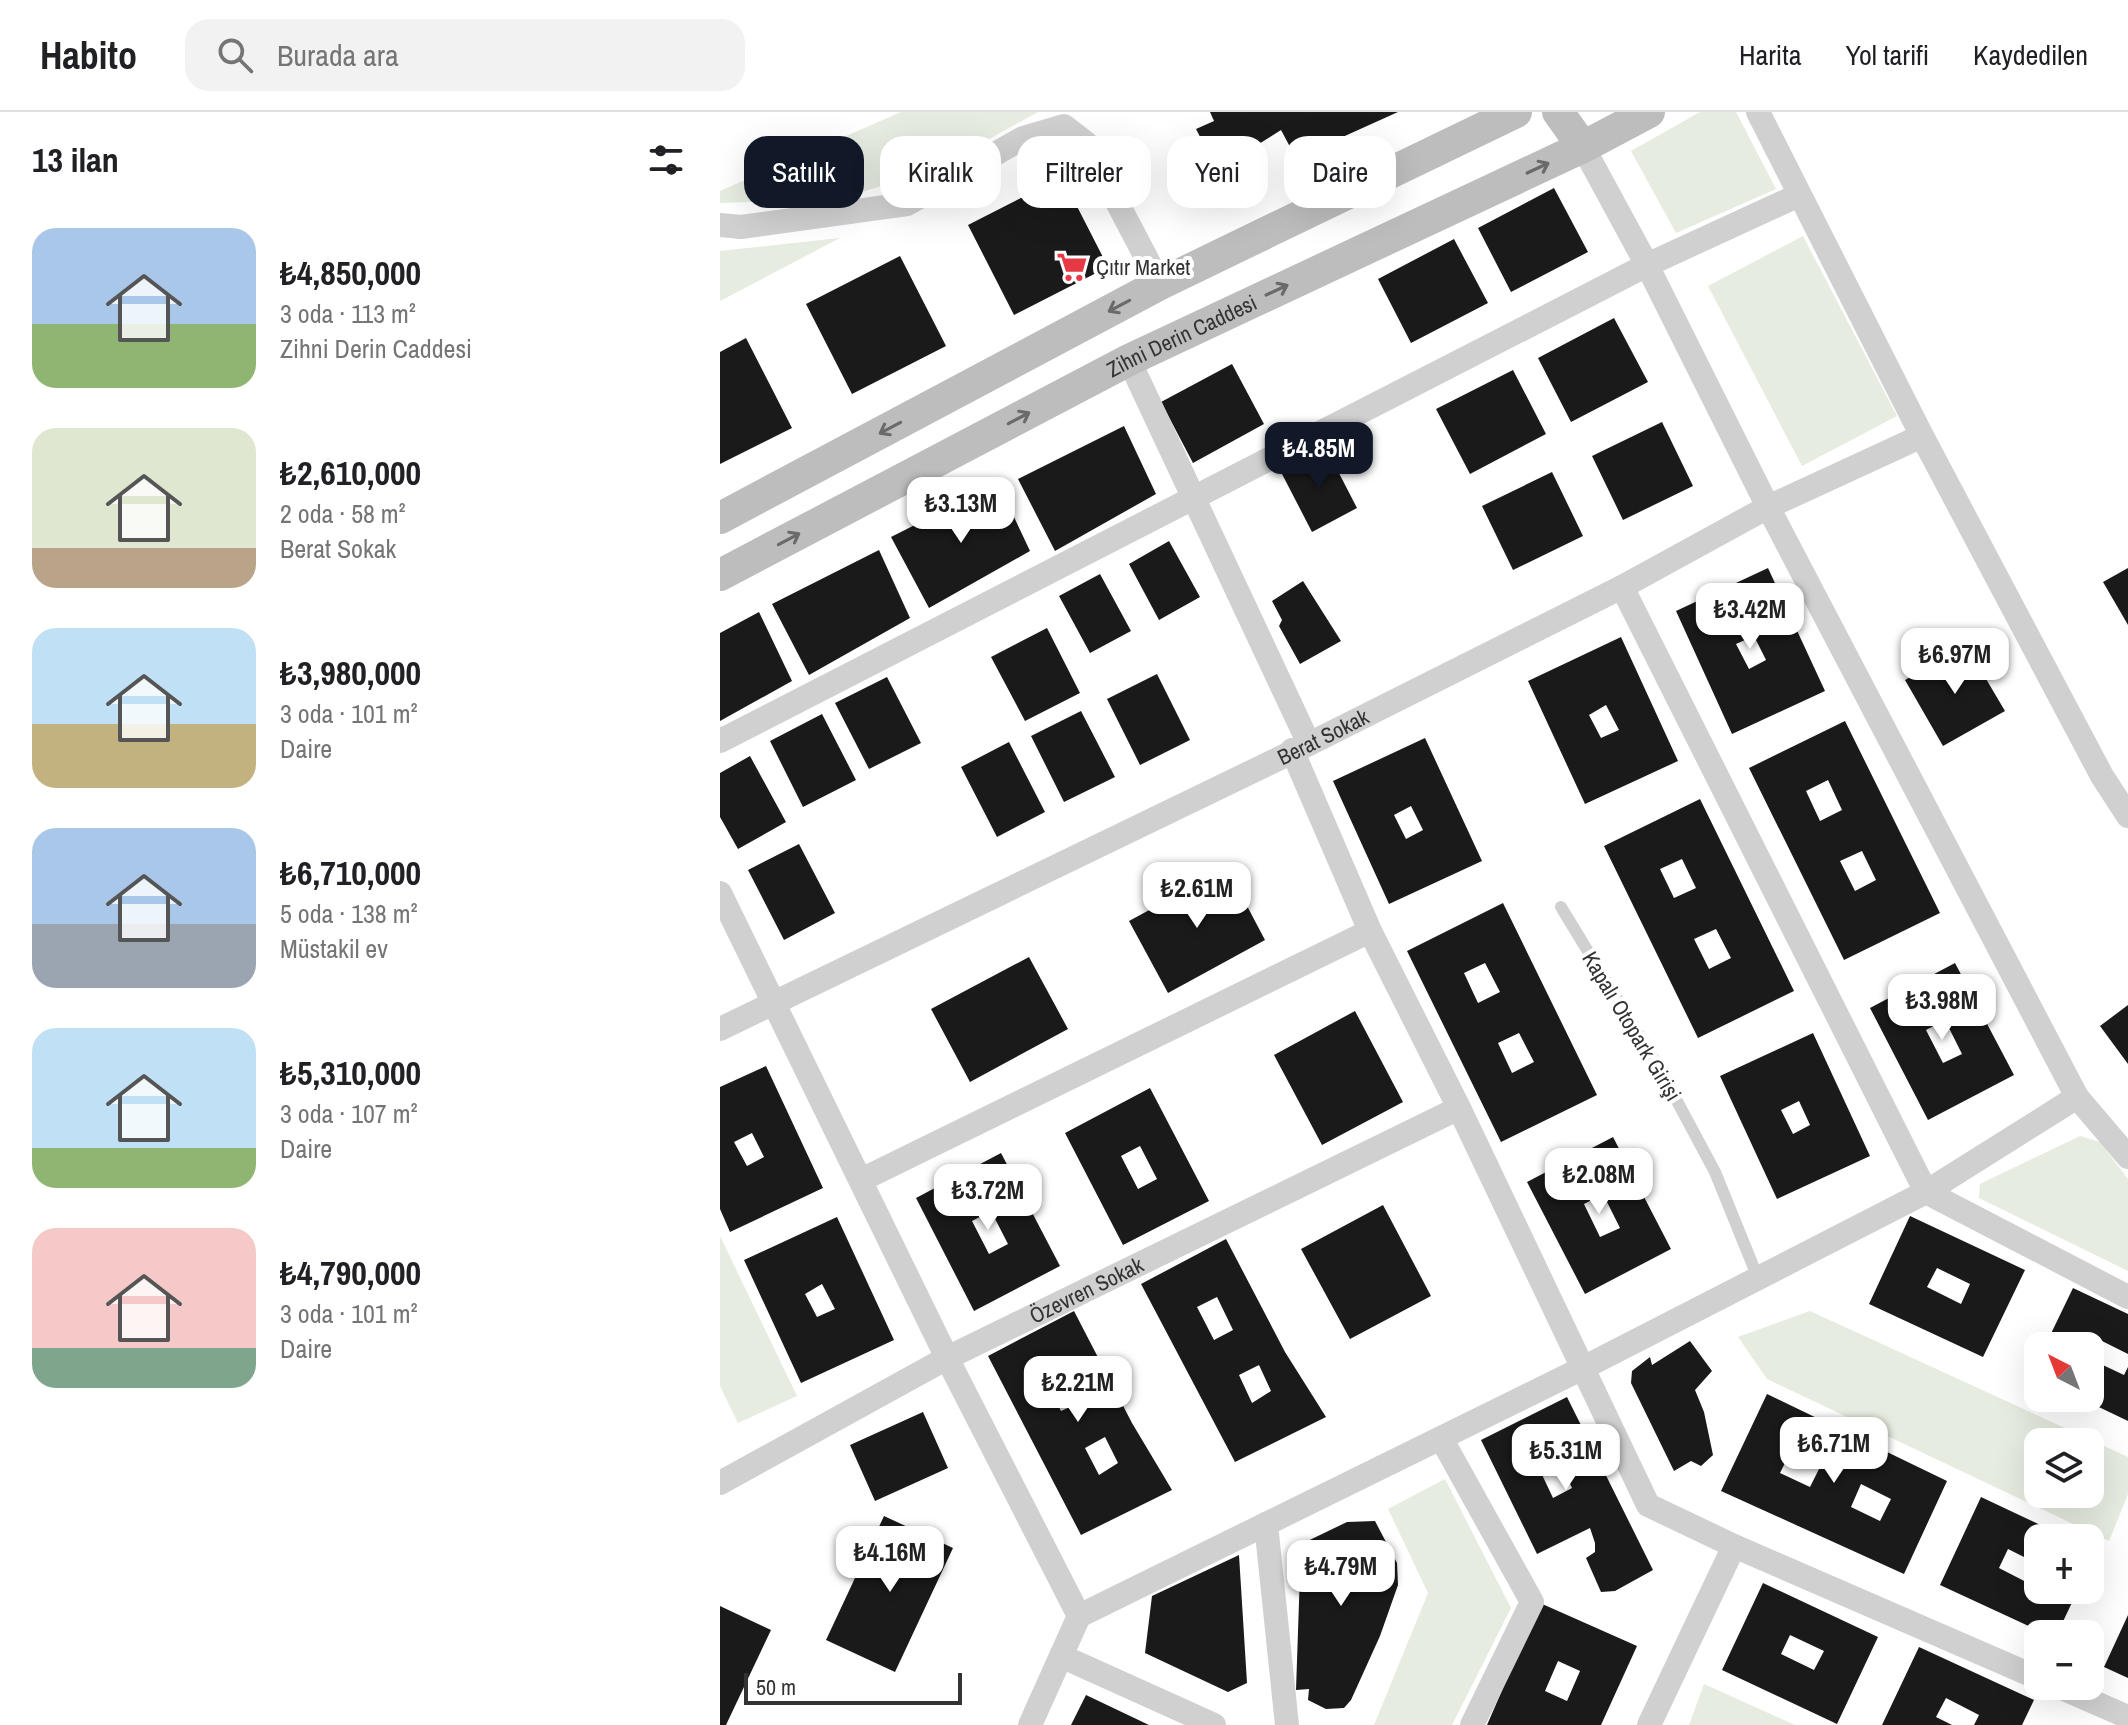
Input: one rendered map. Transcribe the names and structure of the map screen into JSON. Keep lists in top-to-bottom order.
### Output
{
  "streets": {
    "main road": ["Zihni Derin Caddesi"],
    "street": ["Berat Sokak", "Özevren Sokak"],
    "lane": ["Kapalı Otopark Girişi"]
  },
  "places": {
    "supermarket": ["Çıtır Market"]
  },
  "scale_bar": "50 m",
  "north": "top left",
  "page": {
    "header": "Habito",
    "search": "Burada ara",
    "nav": ["Harita", "Yol tarifi", "Kaydedilen"],
    "heading": "13 ilan",
    "chip": [
      "Satılık",
      "Kiralık",
      "Filtreler",
      "Yeni",
      "Daire"
    ],
    "list": [
      {
        "name": "₺4,850,000",
        "note": "3 oda · 113 m² · Zihni Derin Caddesi"
      },
      {
        "name": "₺2,610,000",
        "note": "2 oda · 58 m² · Berat Sokak"
      },
      {
        "name": "₺3,980,000",
        "note": "3 oda · 101 m² · Daire"
      },
      {
        "name": "₺6,710,000",
        "note": "5 oda · 138 m² · Müstakil ev"
      },
      {
        "name": "₺5,310,000",
        "note": "3 oda · 107 m² · Daire"
      },
      {
        "name": "₺4,790,000",
        "note": "3 oda · 101 m² · Daire"
      }
    ],
    "price": [
      "₺4.85M",
      "₺3.13M",
      "₺3.42M",
      "₺6.97M",
      "₺2.61M",
      "₺3.98M",
      "₺2.08M",
      "₺3.72M",
      "₺2.21M",
      "₺6.71M",
      "₺5.31M",
      "₺4.16M",
      "₺4.79M"
    ],
    "map_buttons": ["+", "−"],
    "scale": "50 m"
  }
}
